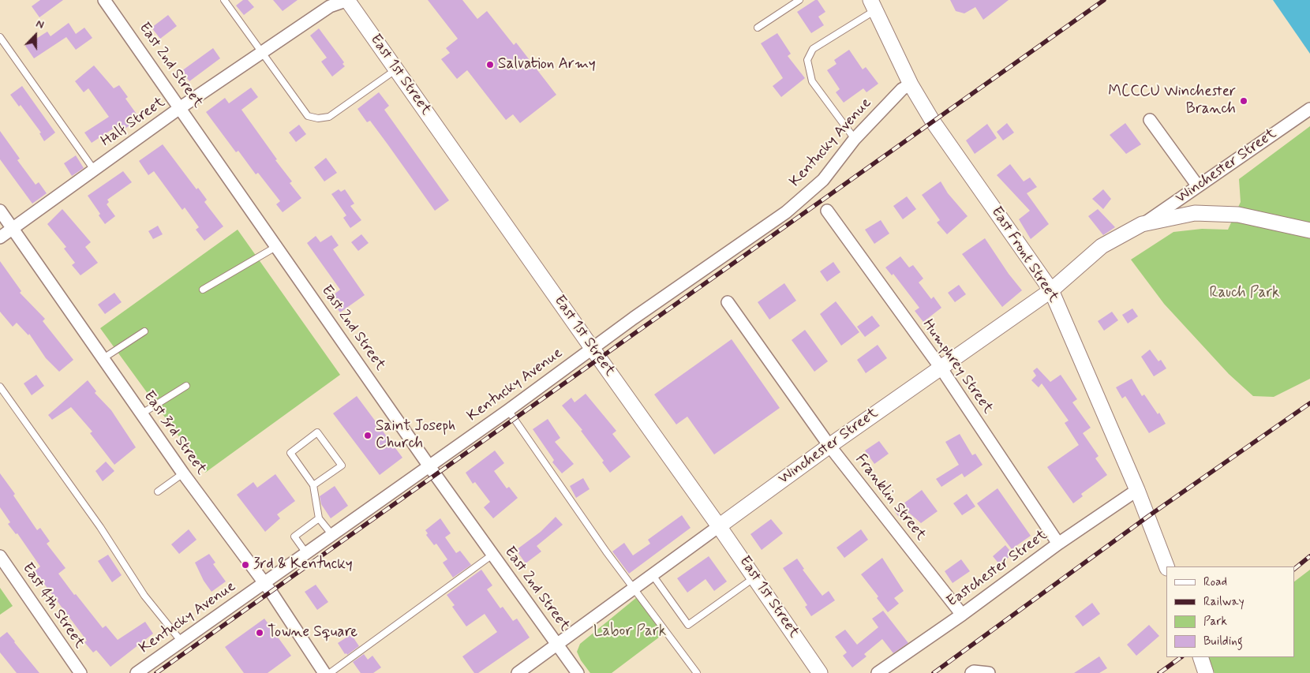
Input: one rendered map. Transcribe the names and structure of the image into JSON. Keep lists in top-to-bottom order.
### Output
{
  "streets": {
    "street": [
      "East 2nd Street",
      "East 1st Street",
      "Half Street",
      "Kentucky Avenue",
      "Winchester Street",
      "East Front Street",
      "Humphrey Street",
      "East 3rd Street",
      "Franklin Street",
      "Eastchester Street",
      "East 4th Street"
    ]
  },
  "crossings": [
    ["East 2nd Street", "Half Street"],
    ["East 2nd Street", "Kentucky Avenue"],
    ["East 2nd Street", "Winchester Street"],
    ["East 1st Street", "Half Street"],
    ["East 1st Street", "Kentucky Avenue"],
    ["East 1st Street", "Winchester Street"],
    ["Half Street", "East 3rd Street"],
    ["Kentucky Avenue", "East Front Street"],
    ["Kentucky Avenue", "East 3rd Street"],
    ["Winchester Street", "East Front Street"],
    ["Winchester Street", "Humphrey Street"],
    ["Winchester Street", "Franklin Street"],
    ["East Front Street", "Eastchester Street"],
    ["Humphrey Street", "Eastchester Street"],
    ["Franklin Street", "Eastchester Street"]
  ],
  "parks": ["Rauch Park", "Labor Park"],
  "places": [
    "Salvation Army",
    "MCCCU Winchester Branch",
    "Saint Joseph Church",
    "3rd & Kentucky",
    "Towne Square"
  ],
  "legend": [
    "Road",
    "Railway",
    "Park",
    "Building"
  ],
  "north": "top"
}
